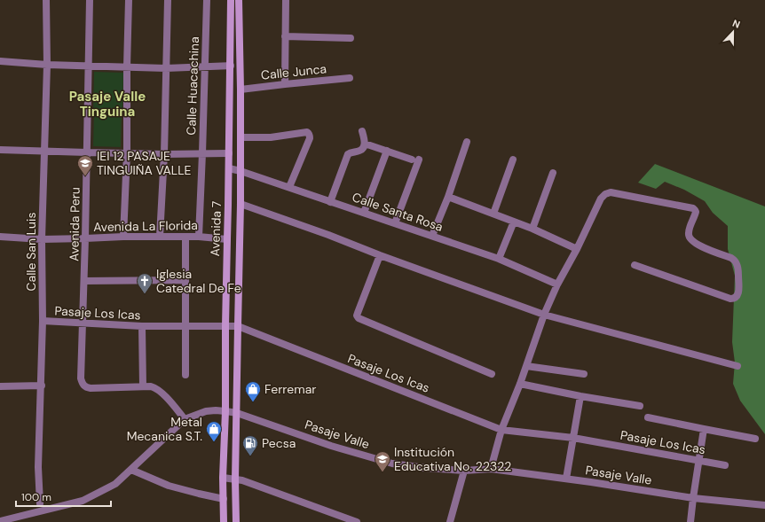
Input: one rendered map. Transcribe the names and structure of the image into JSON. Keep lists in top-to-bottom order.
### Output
{
  "streets": {
    "street": [
      "Calle Junca",
      "Calle Huacachina",
      "Calle Santa Rosa",
      "Avenida Peru",
      "Avenida La Florida",
      "Avenida 7",
      "Calle San Luis",
      "Pasaje Los Icas",
      "Pasaje Valle"
    ]
  },
  "crossings": [
    ["Calle Junca", "Avenida 7"],
    ["Calle Huacachina", "Avenida La Florida"],
    ["Calle Santa Rosa", "Avenida 7"],
    ["Avenida Peru", "Avenida La Florida"],
    ["Avenida Peru", "Pasaje Los Icas"],
    ["Avenida La Florida", "Avenida 7"],
    ["Avenida La Florida", "Calle San Luis"],
    ["Avenida 7", "Pasaje Los Icas"],
    ["Avenida 7", "Pasaje Valle"],
    ["Calle San Luis", "Pasaje Los Icas"]
  ],
  "districts": ["Pasaje Valle Tinguina"],
  "places": {
    "school or university": ["IEI 12 PASAJE TINGUIÑA VALLE", "Institución Educativa No. 22322"],
    "church": ["Iglesia Catedral De Fe"],
    "shop": ["Ferremar", "Metal Mecanica S.T."],
    "fuel station": ["Pecsa"]
  },
  "scale_bar": "100 m",
  "north": "top"
}
